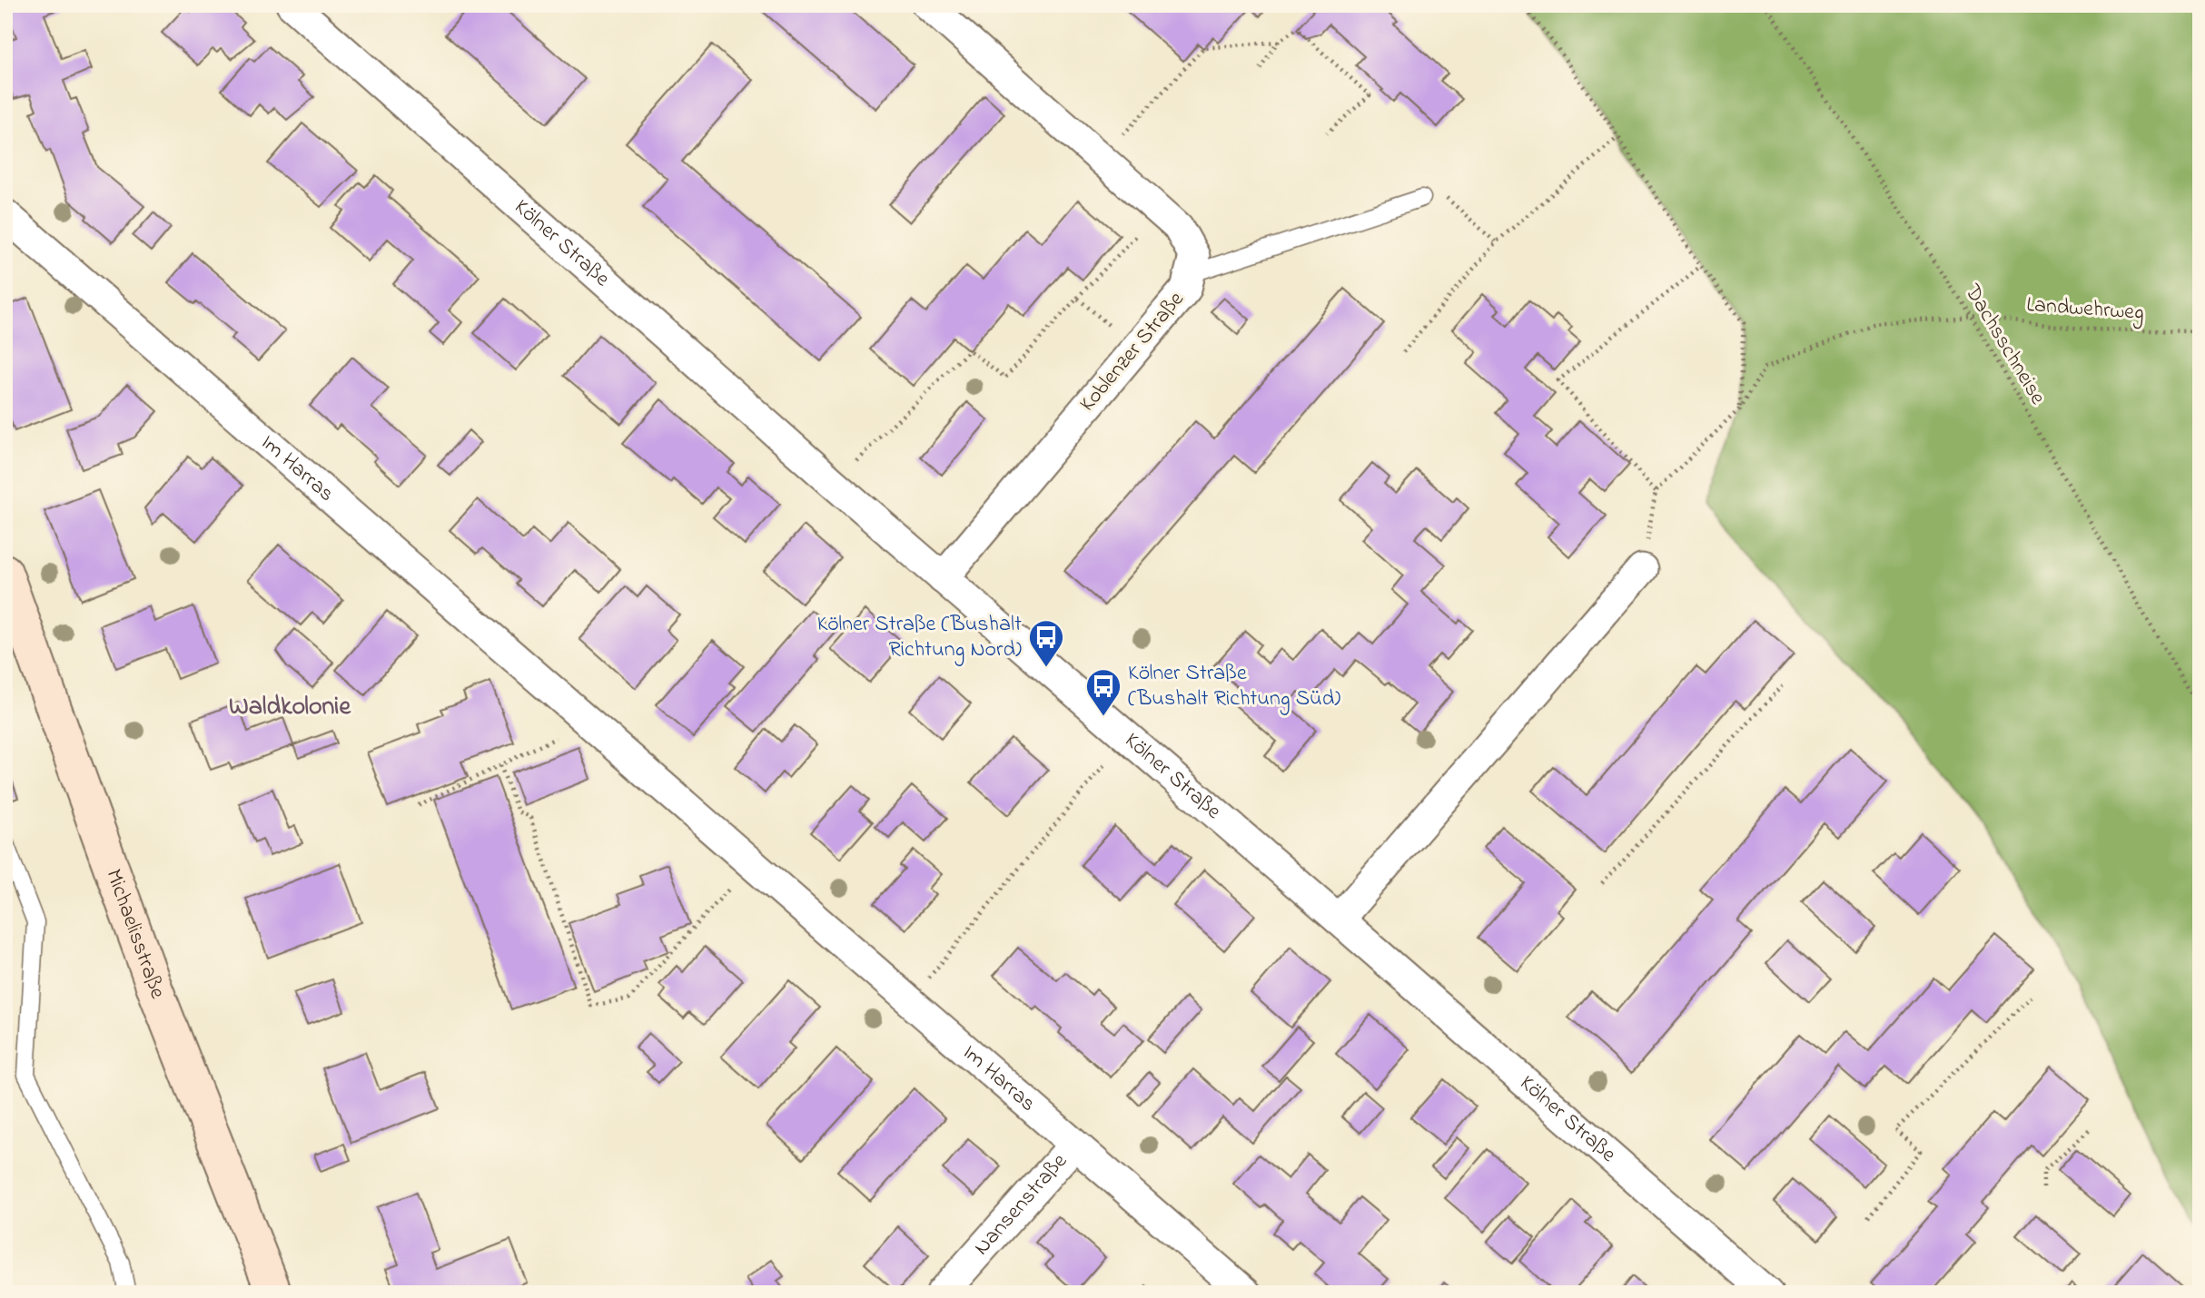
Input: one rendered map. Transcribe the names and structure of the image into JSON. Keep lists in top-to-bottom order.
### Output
{
  "streets": {
    "street": [
      "Kölner Straße",
      "Koblenzer Straße",
      "Im Harras",
      "Michaelisstraße",
      "Nansenstraße"
    ],
    "path": ["Landwehrweg", "Dachsschneise"]
  },
  "crossings": [
    ["Kölner Straße", "Koblenzer Straße"],
    ["Landwehrweg", "Dachsschneise"],
    ["Im Harras", "Nansenstraße"]
  ],
  "districts": ["Waldkolonie"],
  "places": {
    "bus stop": ["Kölner Straße (Bushalt Richtung Nord)", "Kölner Straße (Bushalt Richtung Süd)"]
  }
}
